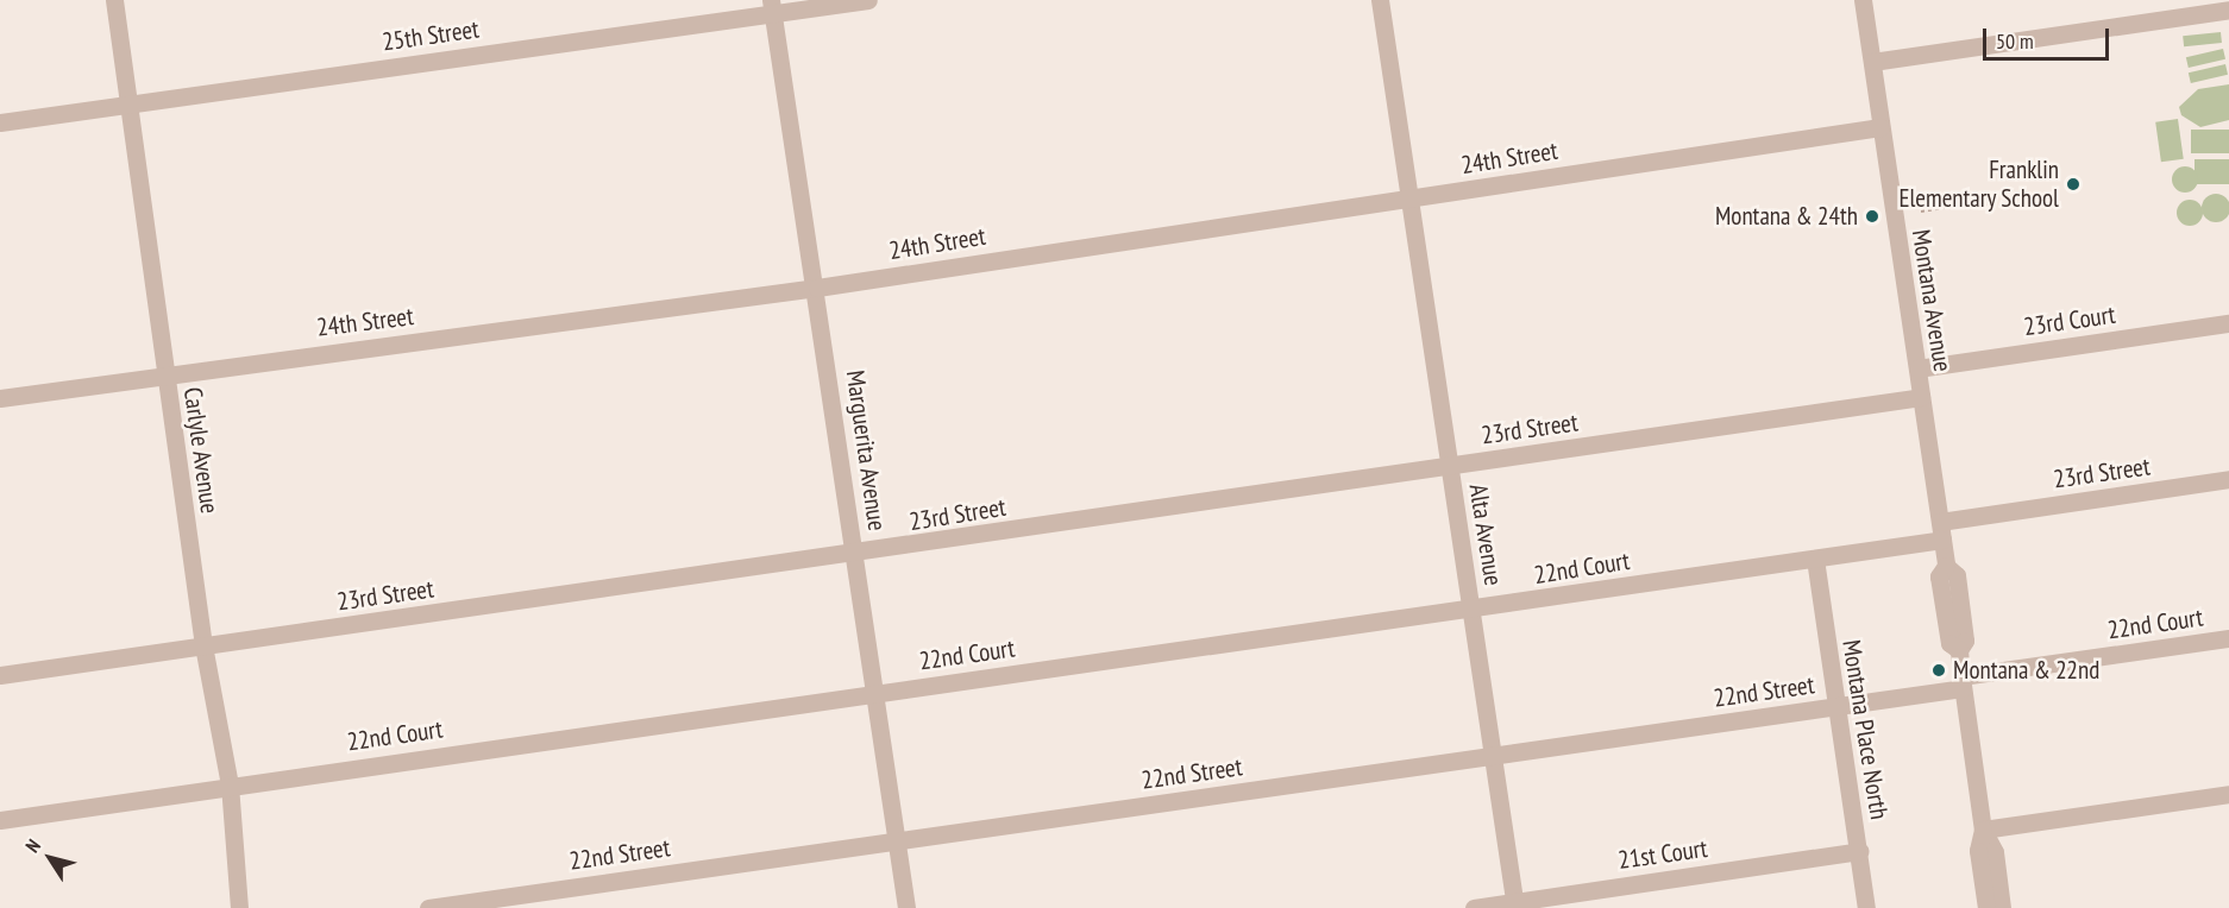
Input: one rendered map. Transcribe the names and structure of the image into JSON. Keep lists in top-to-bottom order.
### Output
{
  "streets": {
    "street": [
      "25th Street",
      "24th Street",
      "Montana Avenue",
      "23rd Court",
      "23rd Street",
      "Carlyle Avenue",
      "Marguerita Avenue",
      "Alta Avenue",
      "22nd Court",
      "22nd Street",
      "Montana Place North",
      "21st Court"
    ]
  },
  "crossings": [
    ["25th Street", "Carlyle Avenue"],
    ["25th Street", "Marguerita Avenue"],
    ["24th Street", "Montana Avenue"],
    ["24th Street", "Carlyle Avenue"],
    ["24th Street", "Marguerita Avenue"],
    ["24th Street", "Alta Avenue"],
    ["Montana Avenue", "23rd Court"],
    ["Montana Avenue", "23rd Street"],
    ["Montana Avenue", "22nd Court"],
    ["Montana Avenue", "22nd Street"],
    ["23rd Street", "Carlyle Avenue"],
    ["23rd Street", "Marguerita Avenue"],
    ["23rd Street", "Alta Avenue"],
    ["23rd Street", "22nd Court"],
    ["Carlyle Avenue", "22nd Court"],
    ["Marguerita Avenue", "22nd Court"],
    ["Marguerita Avenue", "22nd Street"],
    ["Alta Avenue", "22nd Court"],
    ["Alta Avenue", "22nd Street"],
    ["Alta Avenue", "21st Court"],
    ["22nd Court", "22nd Street"],
    ["22nd Court", "Montana Place North"],
    ["22nd Street", "Montana Place North"],
    ["Montana Place North", "21st Court"]
  ],
  "places": ["Franklin Elementary School", "Montana & 24th", "Montana & 22nd"],
  "scale_bar": "50 m",
  "north": "top left"
}
